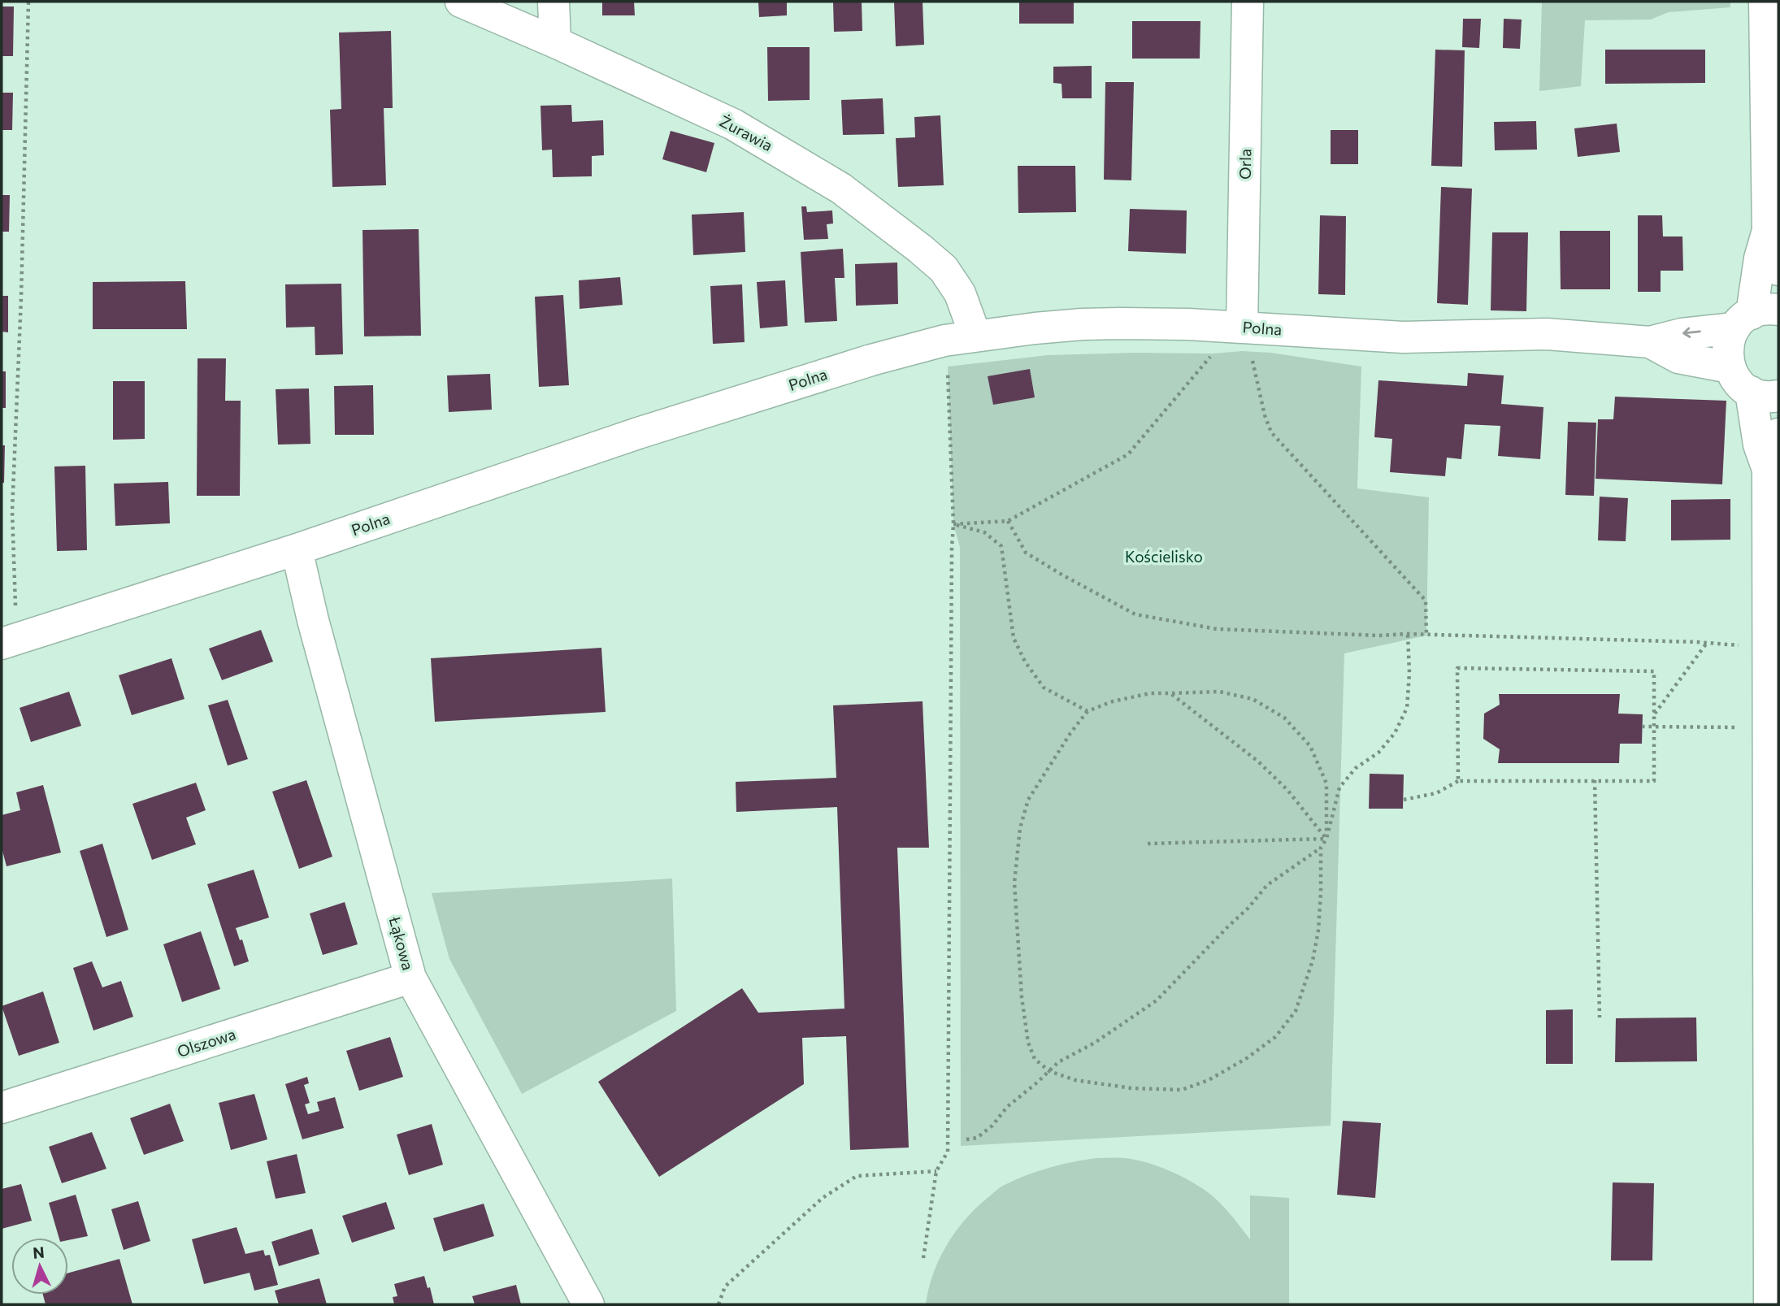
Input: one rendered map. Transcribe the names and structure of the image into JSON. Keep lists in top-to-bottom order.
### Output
{
  "streets": {
    "street": [
      "Żurawia",
      "Orla",
      "Polna",
      "Łąkowa",
      "Olszowa"
    ]
  },
  "crossings": [
    ["Żurawia", "Polna"],
    ["Orla", "Polna"],
    ["Polna", "Łąkowa"],
    ["Łąkowa", "Olszowa"]
  ],
  "parks": ["Kościelisko"],
  "north": "top"
}
